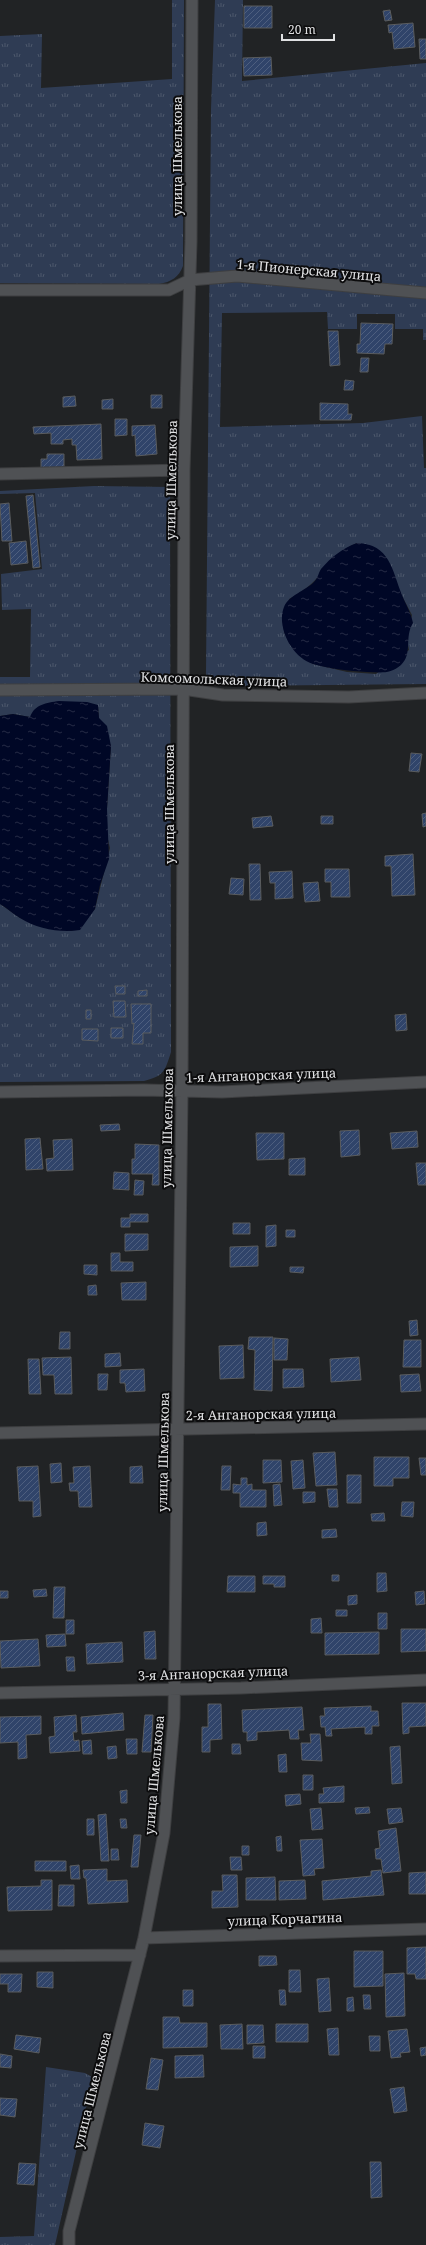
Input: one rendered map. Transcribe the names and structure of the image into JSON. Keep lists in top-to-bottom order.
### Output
{
  "streets": {
    "street": [
      "улица Шмелькова",
      "1-я Пионерская улица",
      "Комсомольская улица",
      "1-я Анганорская улица",
      "2-я Анганорская улица",
      "3-я Анганорская улица",
      "улица Корчагина"
    ]
  },
  "crossings": [
    ["улица Шмелькова", "1-я Пионерская улица"],
    ["улица Шмелькова", "Комсомольская улица"],
    ["улица Шмелькова", "1-я Анганорская улица"],
    ["улица Шмелькова", "2-я Анганорская улица"],
    ["улица Шмелькова", "3-я Анганорская улица"],
    ["улица Шмелькова", "улица Корчагина"]
  ],
  "scale_bar": "20 m"
}
